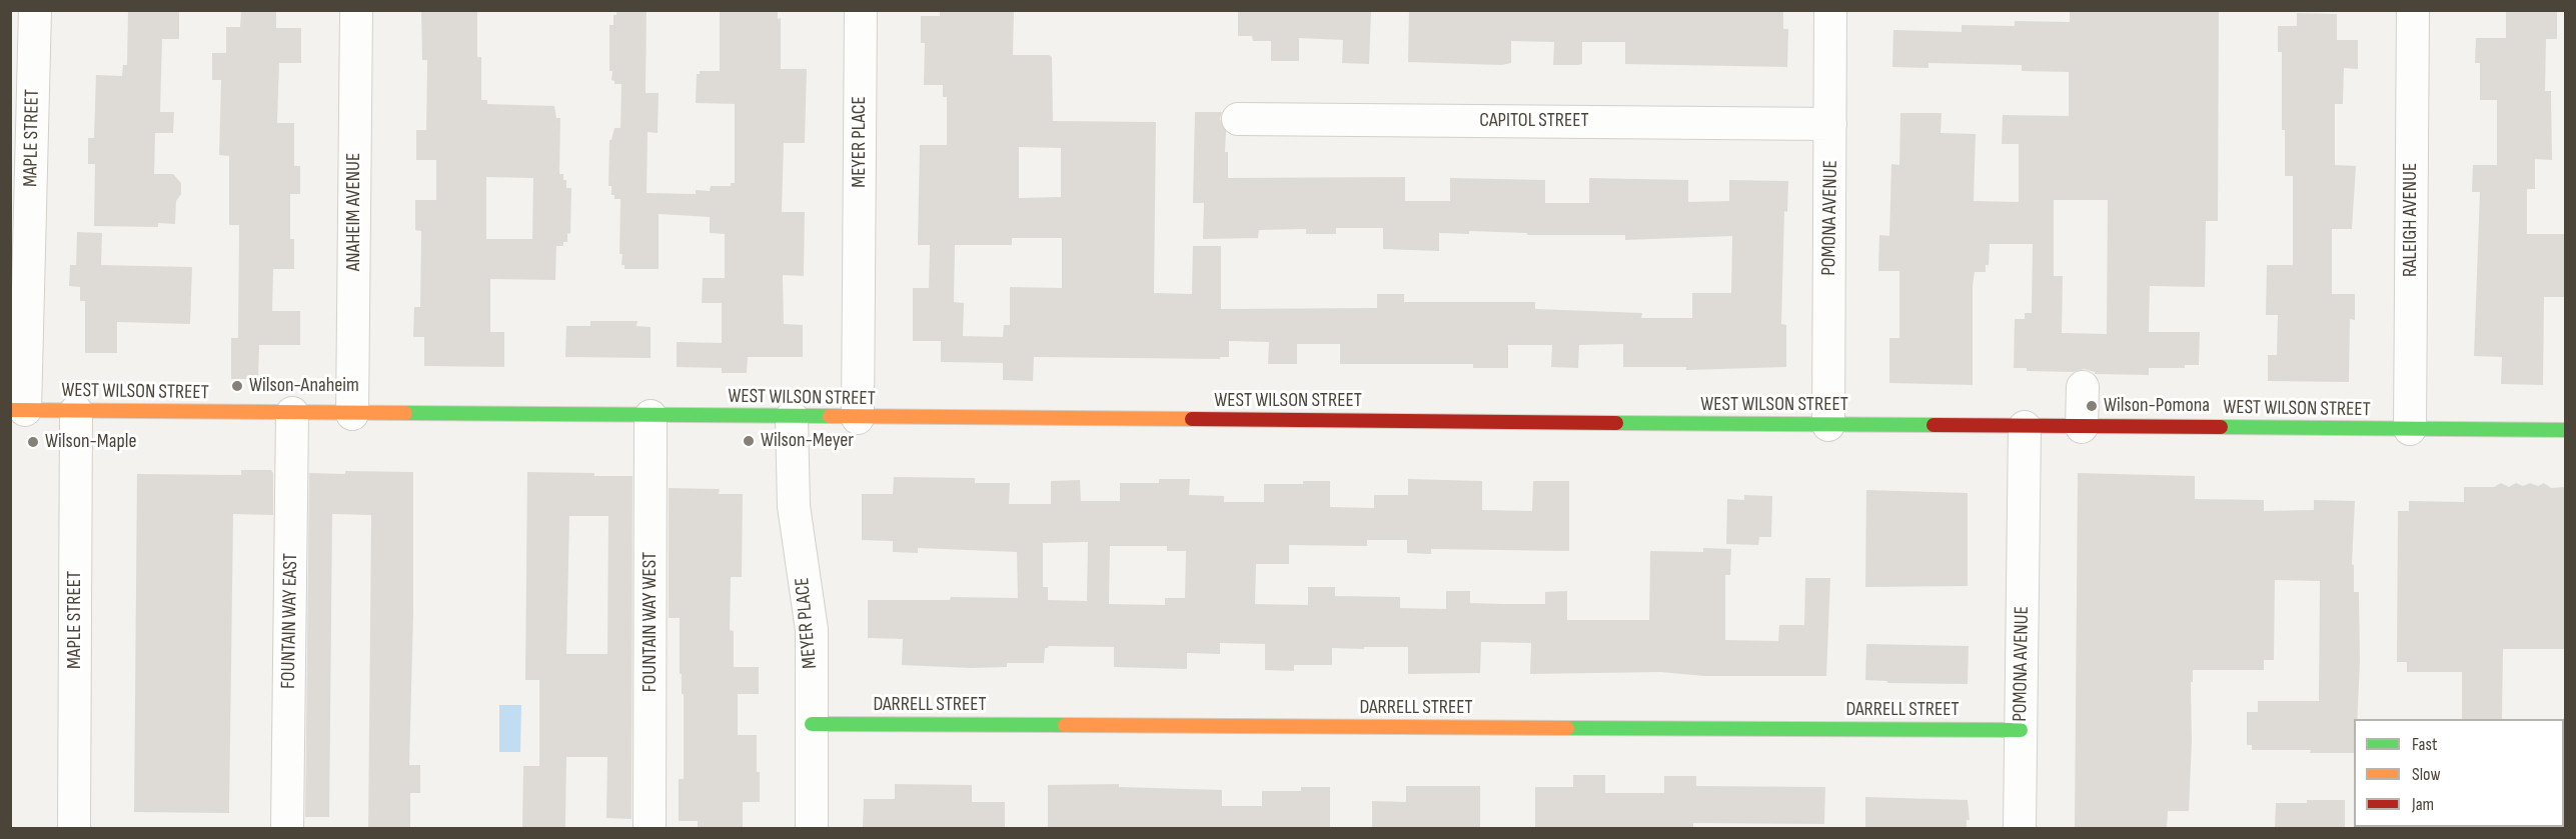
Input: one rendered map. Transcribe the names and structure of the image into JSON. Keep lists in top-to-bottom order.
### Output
{
  "streets": {
    "street": [
      "CAPITOL STREET",
      "MAPLE STREET",
      "MEYER PLACE",
      "ANAHEIM AVENUE",
      "POMONA AVENUE",
      "RALEIGH AVENUE",
      "WEST WILSON STREET",
      "FOUNTAIN WAY EAST",
      "FOUNTAIN WAY WEST",
      "DARRELL STREET"
    ]
  },
  "crossings": [
    ["CAPITOL STREET", "POMONA AVENUE"],
    ["MAPLE STREET", "WEST WILSON STREET"],
    ["MEYER PLACE", "WEST WILSON STREET"],
    ["MEYER PLACE", "DARRELL STREET"],
    ["ANAHEIM AVENUE", "WEST WILSON STREET"],
    ["POMONA AVENUE", "WEST WILSON STREET"],
    ["POMONA AVENUE", "DARRELL STREET"],
    ["RALEIGH AVENUE", "WEST WILSON STREET"],
    ["WEST WILSON STREET", "FOUNTAIN WAY EAST"],
    ["WEST WILSON STREET", "FOUNTAIN WAY WEST"]
  ],
  "places": [
    "Wilson-Anaheim",
    "Wilson-Pomona",
    "Wilson-Meyer",
    "Wilson-Maple"
  ],
  "legend": ["Fast", "Slow", "Jam"]
}
